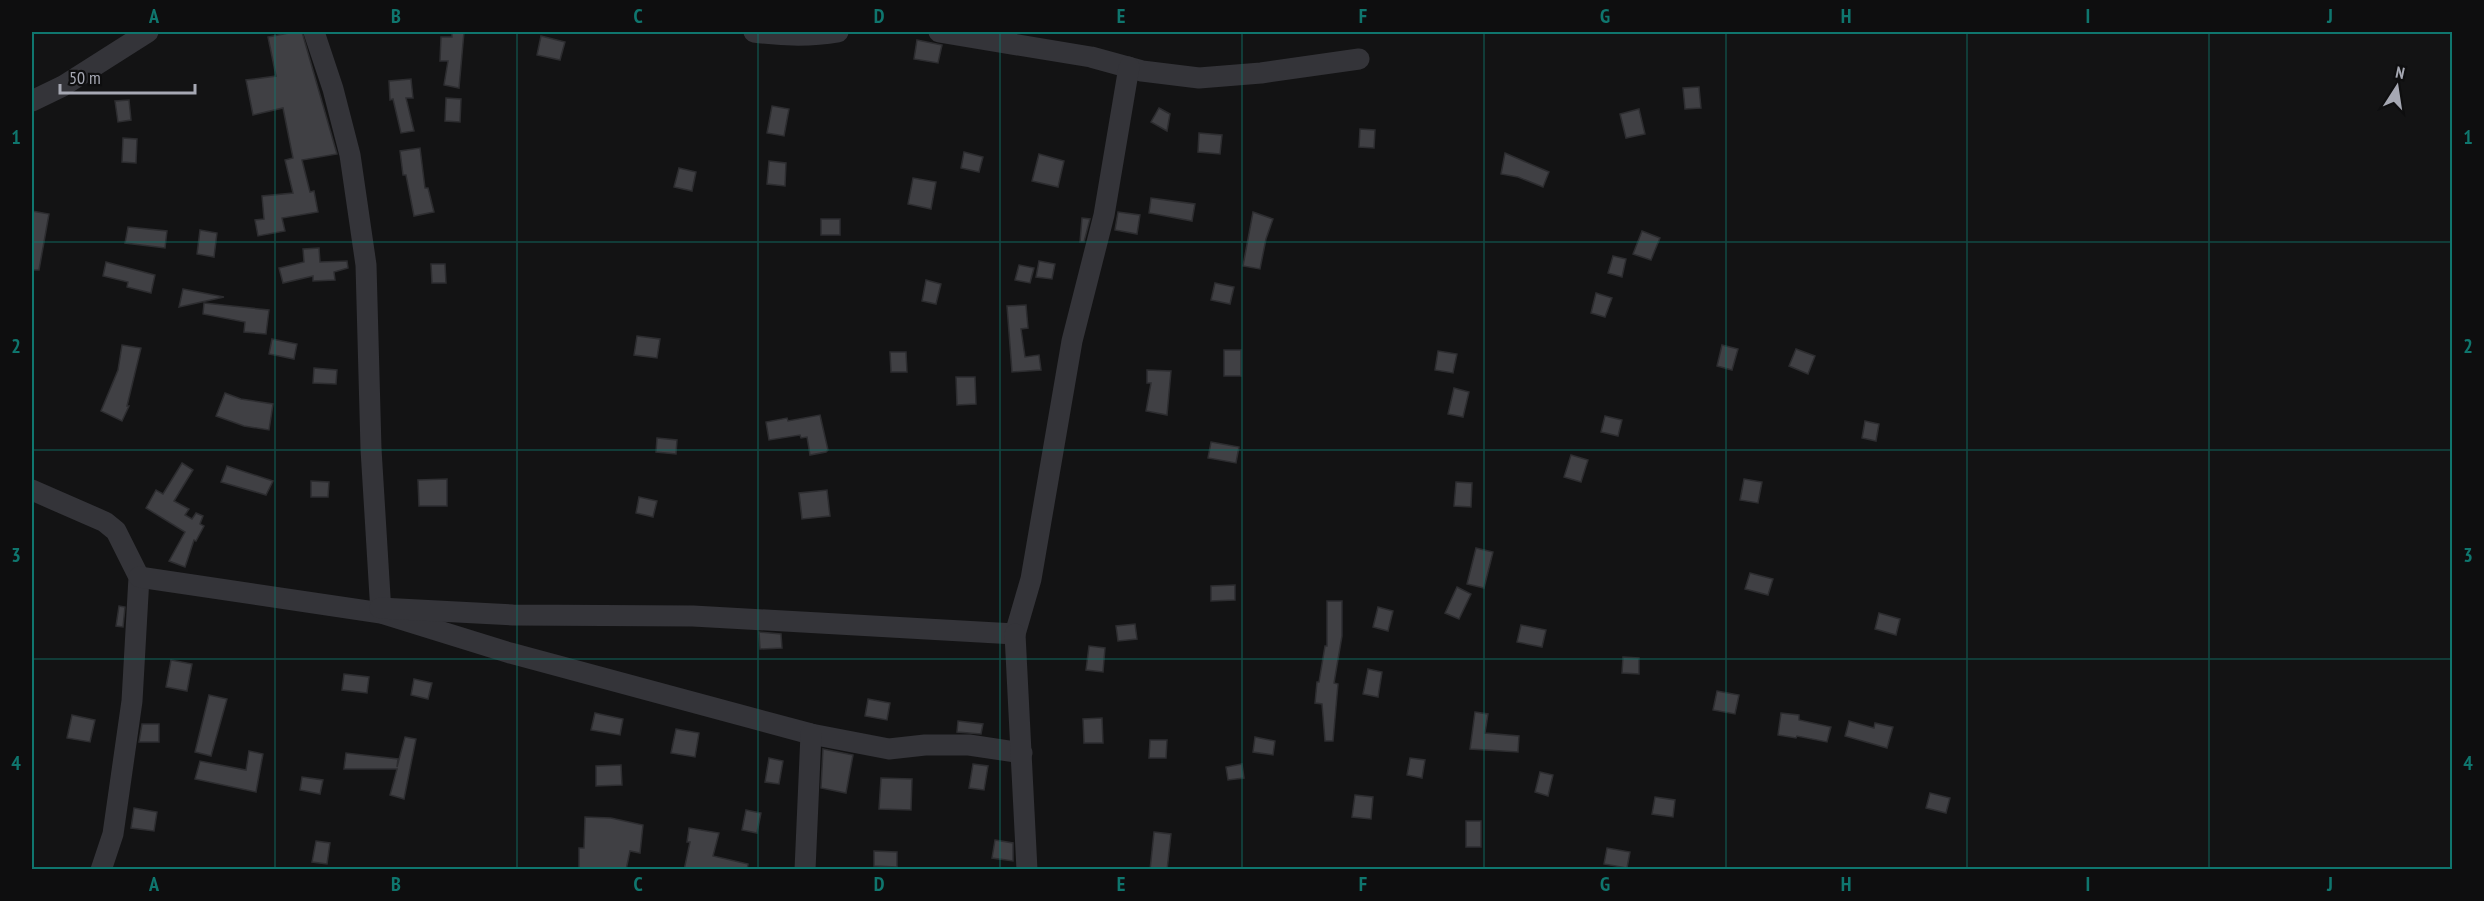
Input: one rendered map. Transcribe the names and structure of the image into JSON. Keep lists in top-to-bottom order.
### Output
{
  "scale_bar": "50 m",
  "north": "top",
  "grid": {
    "columns": [
      "A",
      "B",
      "C",
      "D",
      "E",
      "F",
      "G",
      "H",
      "I",
      "J"
    ],
    "rows": [
      "1",
      "2",
      "3",
      "4"
    ]
  }
}
